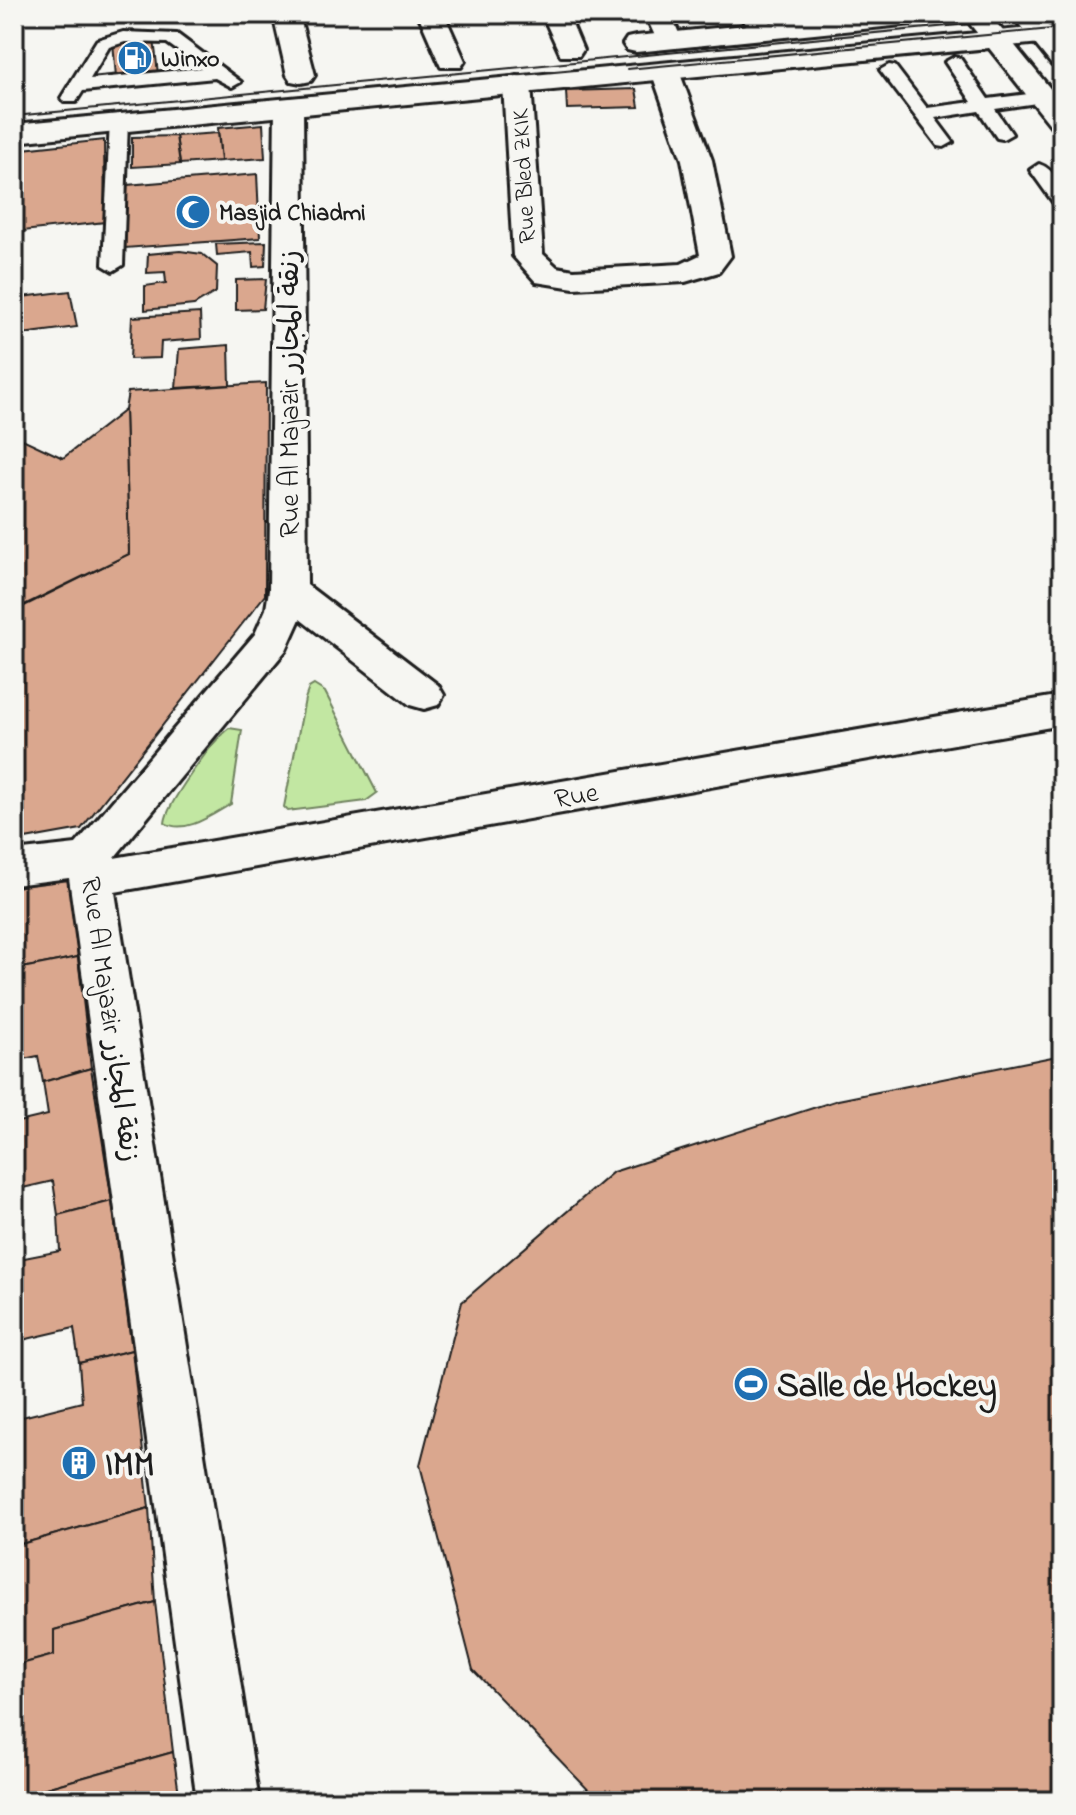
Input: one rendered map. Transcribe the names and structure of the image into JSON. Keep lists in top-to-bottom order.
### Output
{
  "streets": {
    "street": ["Rue Bled ZKIK", "Rue Al Majazir زنقة المجازر", "Rue"]
  },
  "crossings": [
    ["Rue Al Majazir زنقة المجازر", "Rue"]
  ],
  "places": {
    "fuel station": ["Winxo"],
    "mosque": ["Masjid Chiadmi"],
    "sports": ["Salle de Hockey"],
    "building": ["IMM"]
  }
}
